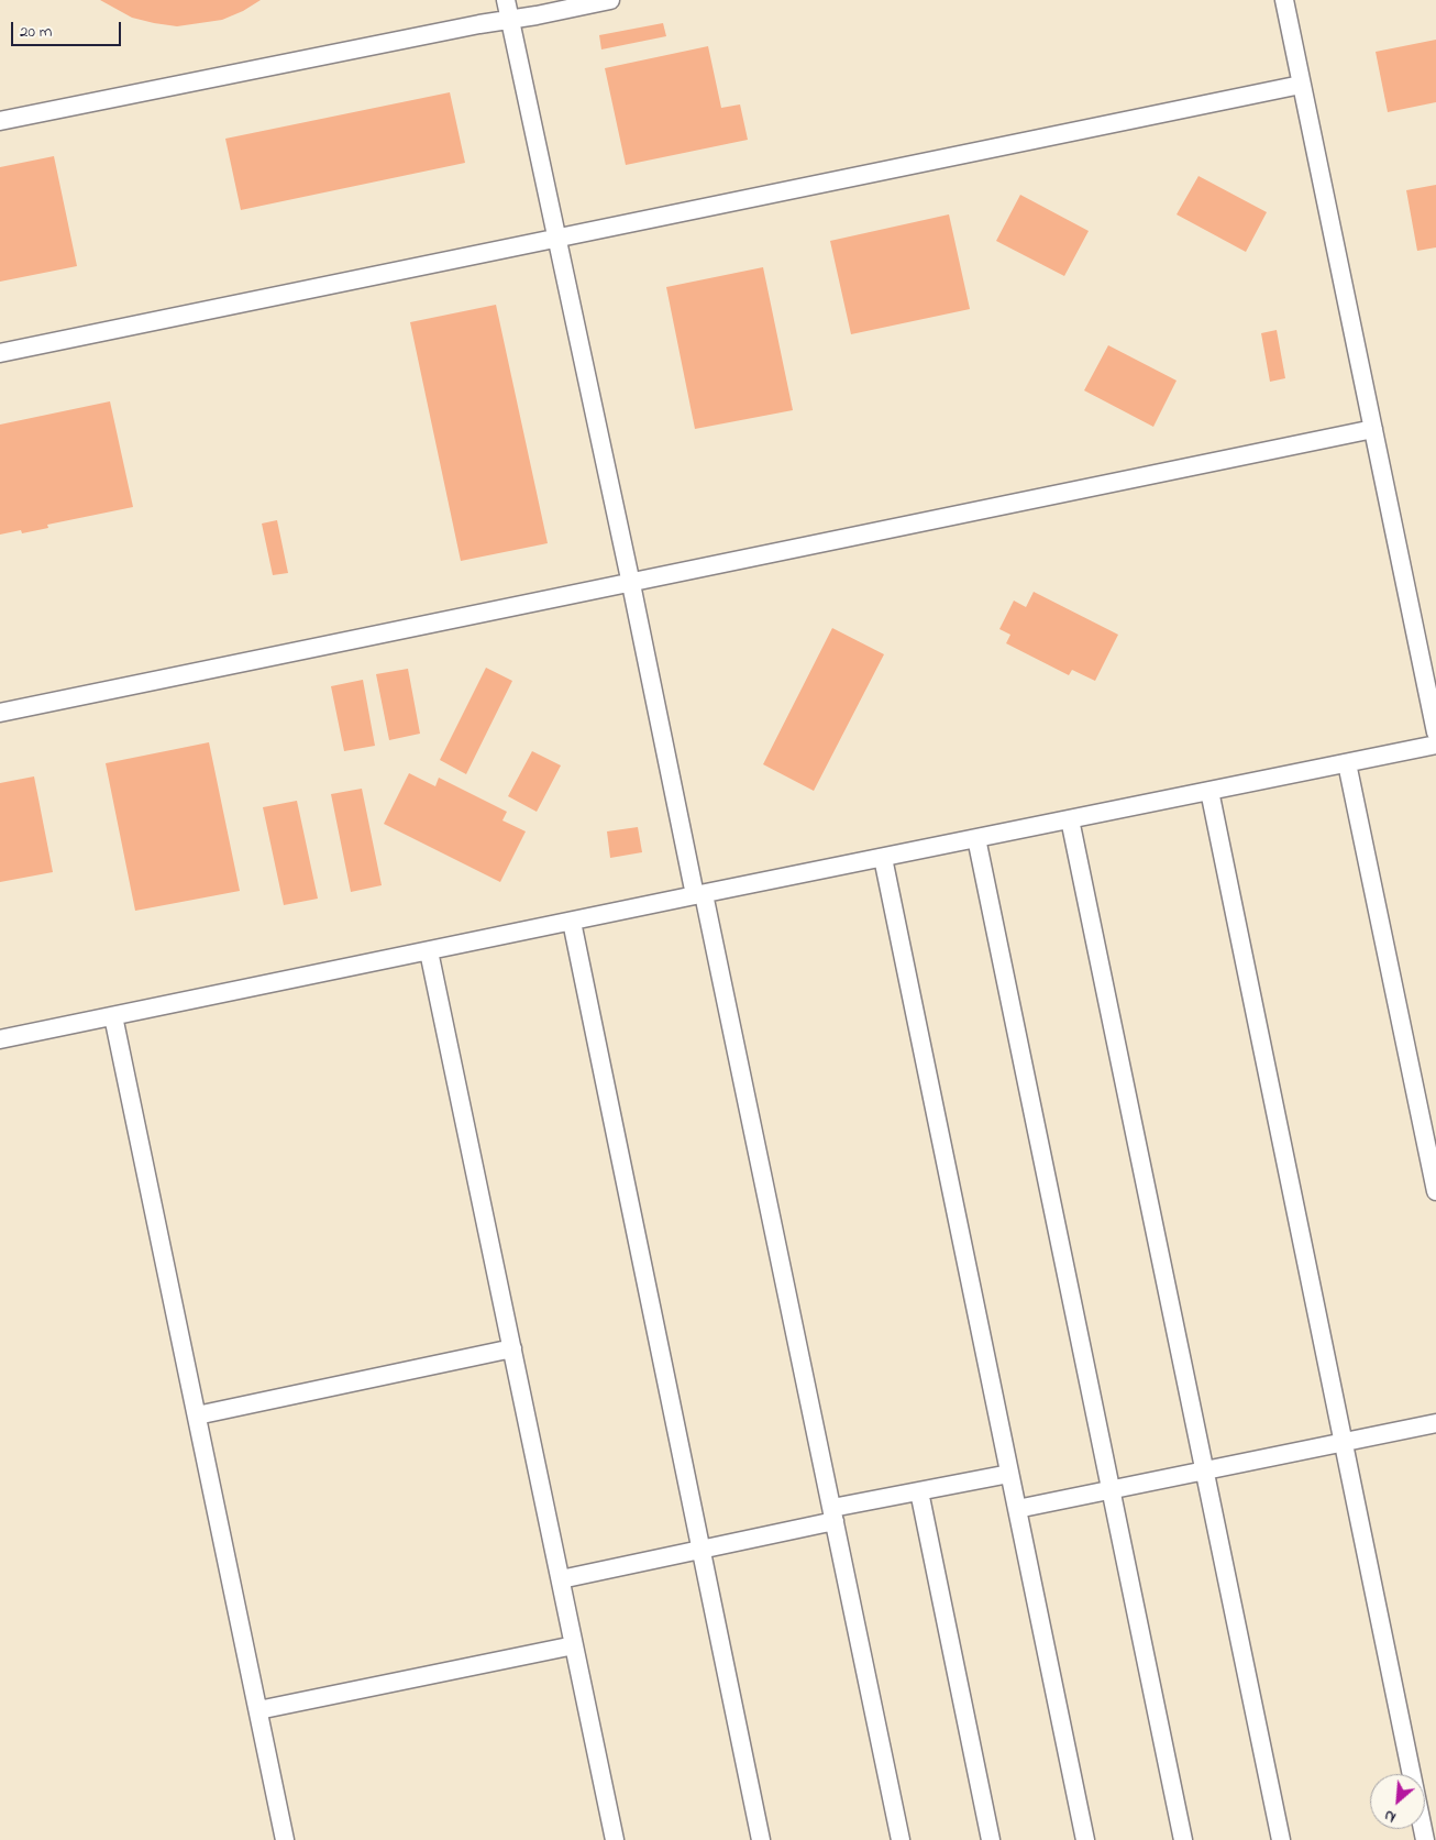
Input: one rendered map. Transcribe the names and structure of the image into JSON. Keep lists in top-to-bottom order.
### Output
{
  "scale_bar": "20 m",
  "north": "bottom left"
}
